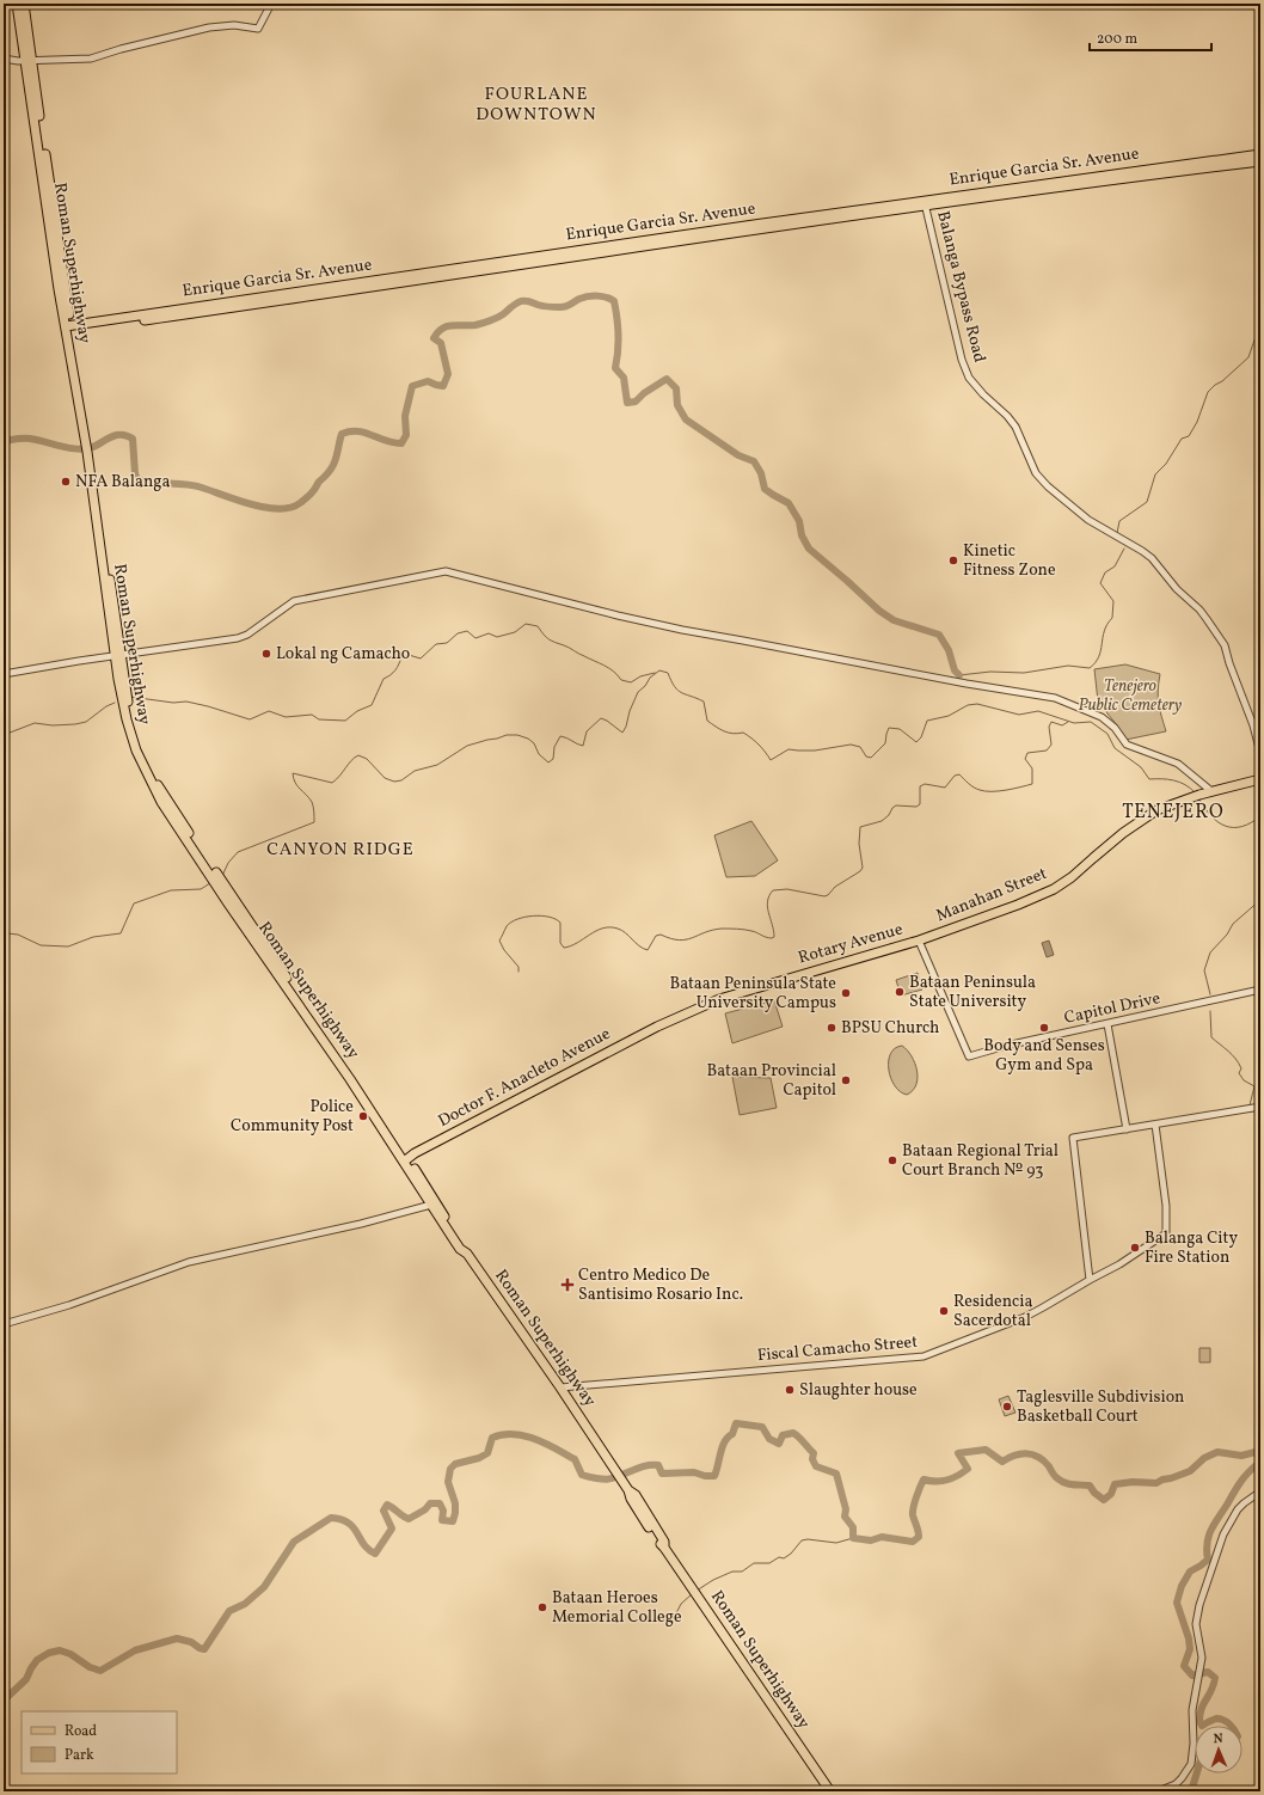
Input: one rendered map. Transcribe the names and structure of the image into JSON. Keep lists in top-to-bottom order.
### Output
{
  "streets": {
    "main road": [
      "Enrique Garcia Sr. Avenue",
      "Roman Superhighway",
      "Manahan Street",
      "Rotary Avenue",
      "Doctor F. Anacleto Avenue"
    ],
    "street": ["Balanga Bypass Road", "Capitol Drive", "Fiscal Camacho Street"]
  },
  "crossings": [
    ["Enrique Garcia Sr. Avenue", "Roman Superhighway"],
    ["Enrique Garcia Sr. Avenue", "Balanga Bypass Road"],
    ["Roman Superhighway", "Doctor F. Anacleto Avenue"],
    ["Roman Superhighway", "Fiscal Camacho Street"],
    ["Manahan Street", "Rotary Avenue"],
    ["Manahan Street", "Capitol Drive"],
    ["Rotary Avenue", "Capitol Drive"],
    ["Rotary Avenue", "Doctor F. Anacleto Avenue"]
  ],
  "districts": ["FOURLANE DOWNTOWN", "TENEJERO", "CANYON RIDGE"],
  "parks": ["Tenejero Public Cemetery"],
  "places": {
    "other": [
      "NFA Balanga",
      "Kinetic Fitness Zone",
      "Lokal ng Camacho",
      "Bataan Peninsula State University",
      "Bataan Peninsula State University Campus",
      "BPSU Church",
      "Body and Senses Gym and Spa",
      "Bataan Provincial Capitol",
      "Police Community Post",
      "Bataan Regional Trial Court Branch № 93",
      "Balanga City Fire Station",
      "Residencia Sacerdotal",
      "Slaughter house",
      "Taglesville Subdivision Basketball Court",
      "Bataan Heroes Memorial College"
    ],
    "health": ["Centro Medico De Santisimo Rosario Inc."]
  },
  "legend": ["Road", "Park"],
  "scale_bar": "200 m",
  "north": "top"
}
